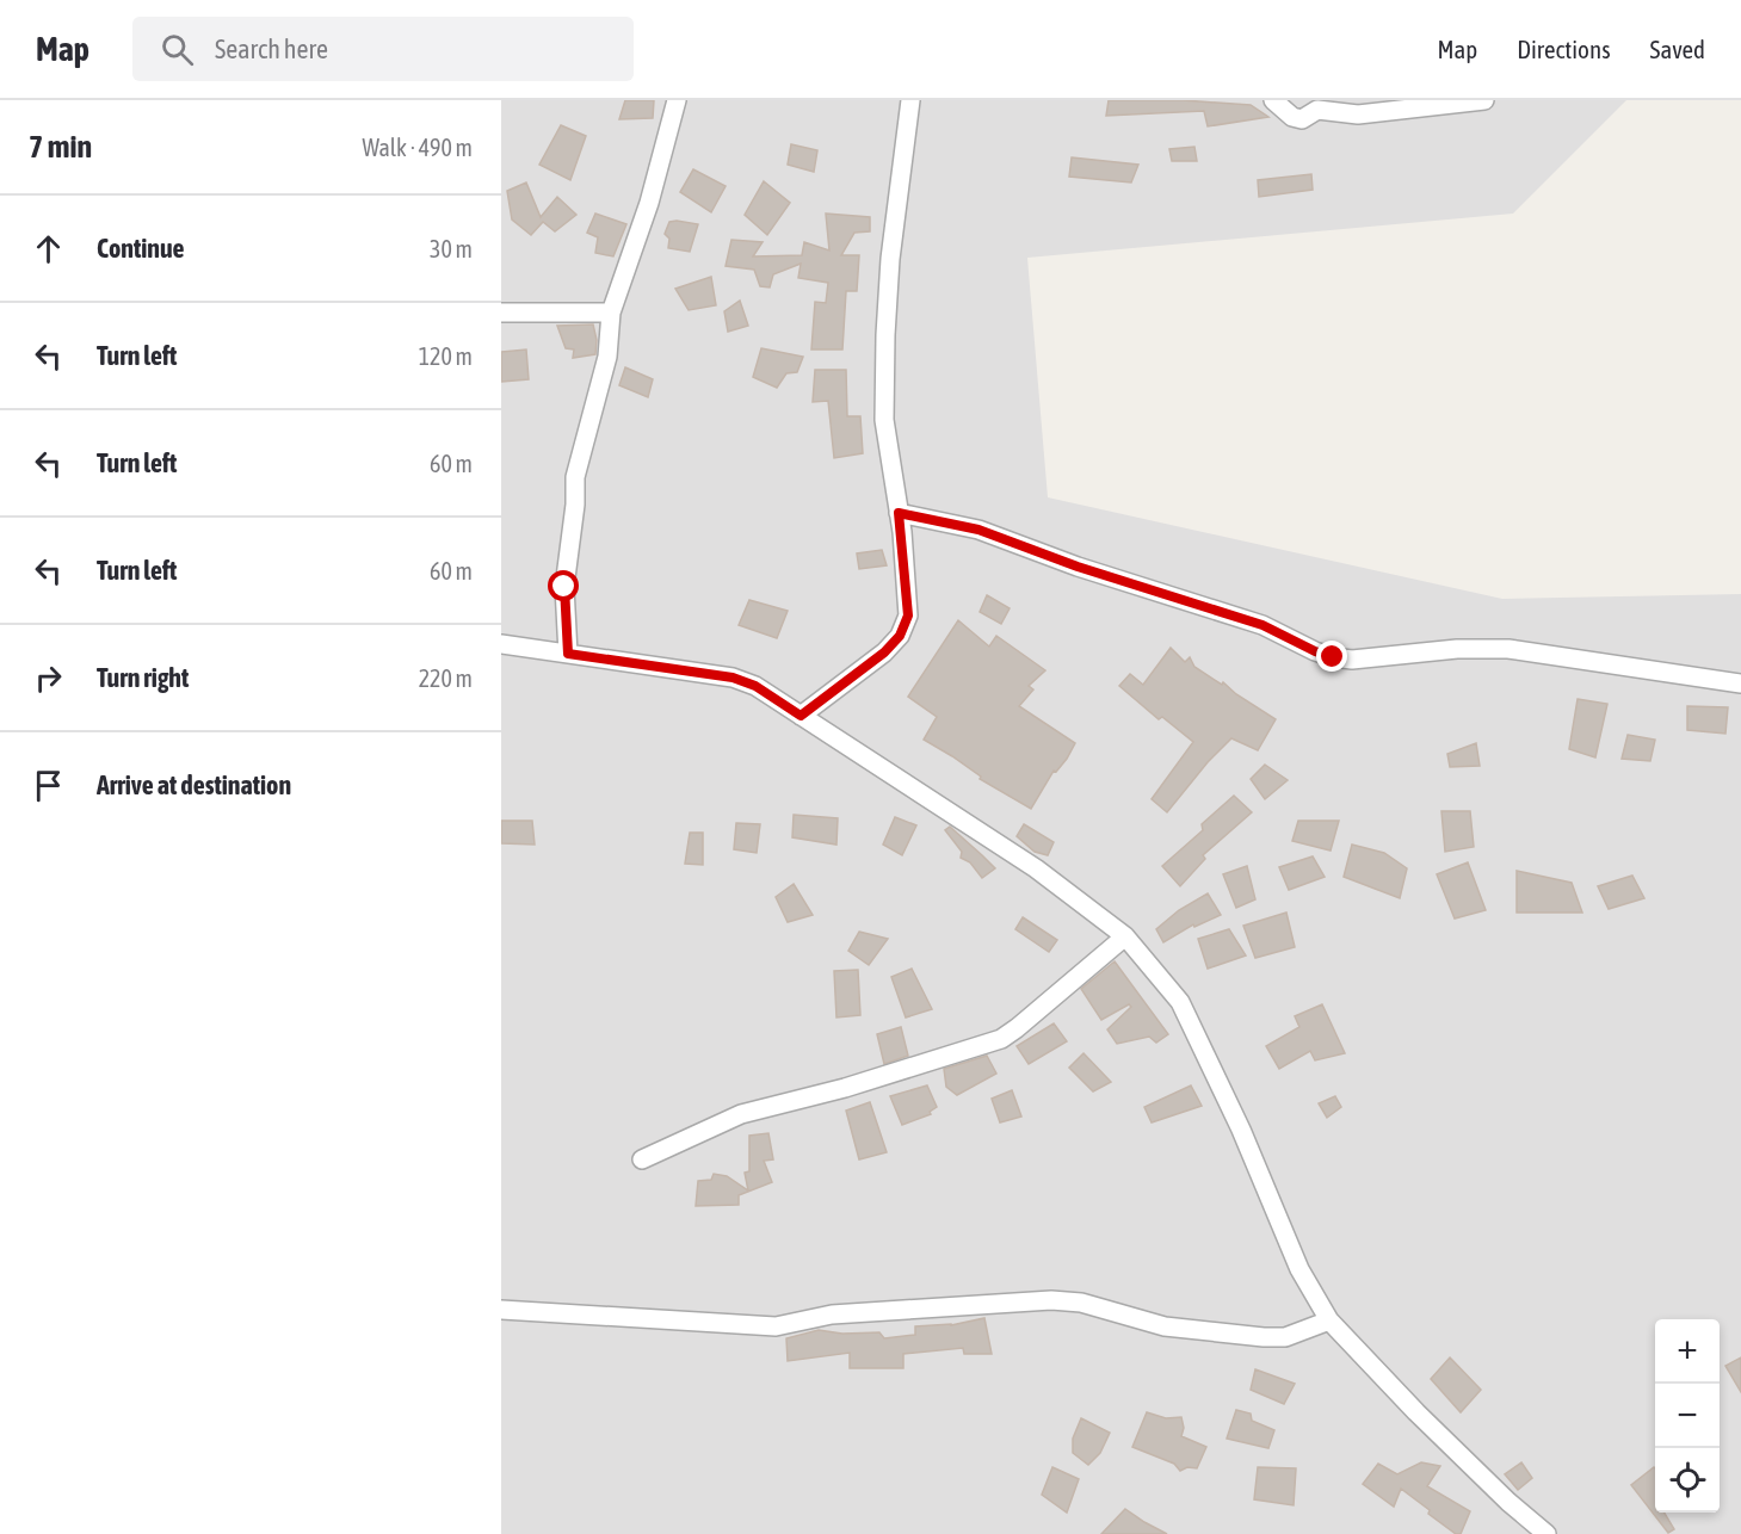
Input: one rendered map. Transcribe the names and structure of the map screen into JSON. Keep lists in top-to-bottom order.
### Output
{
  "page": {
    "header": "Map",
    "search": "Search here",
    "nav": ["Map", "Directions", "Saved"],
    "heading": ["7 min", "Walk · 490 m"],
    "list": [
      ["Continue", "30 m"],
      ["Turn left", "120 m"],
      ["Turn left", "60 m"],
      ["Turn left", "60 m"],
      ["Turn right", "220 m"],
      "Arrive at destination"
    ],
    "map_buttons": ["+", "−"]
  }
}
